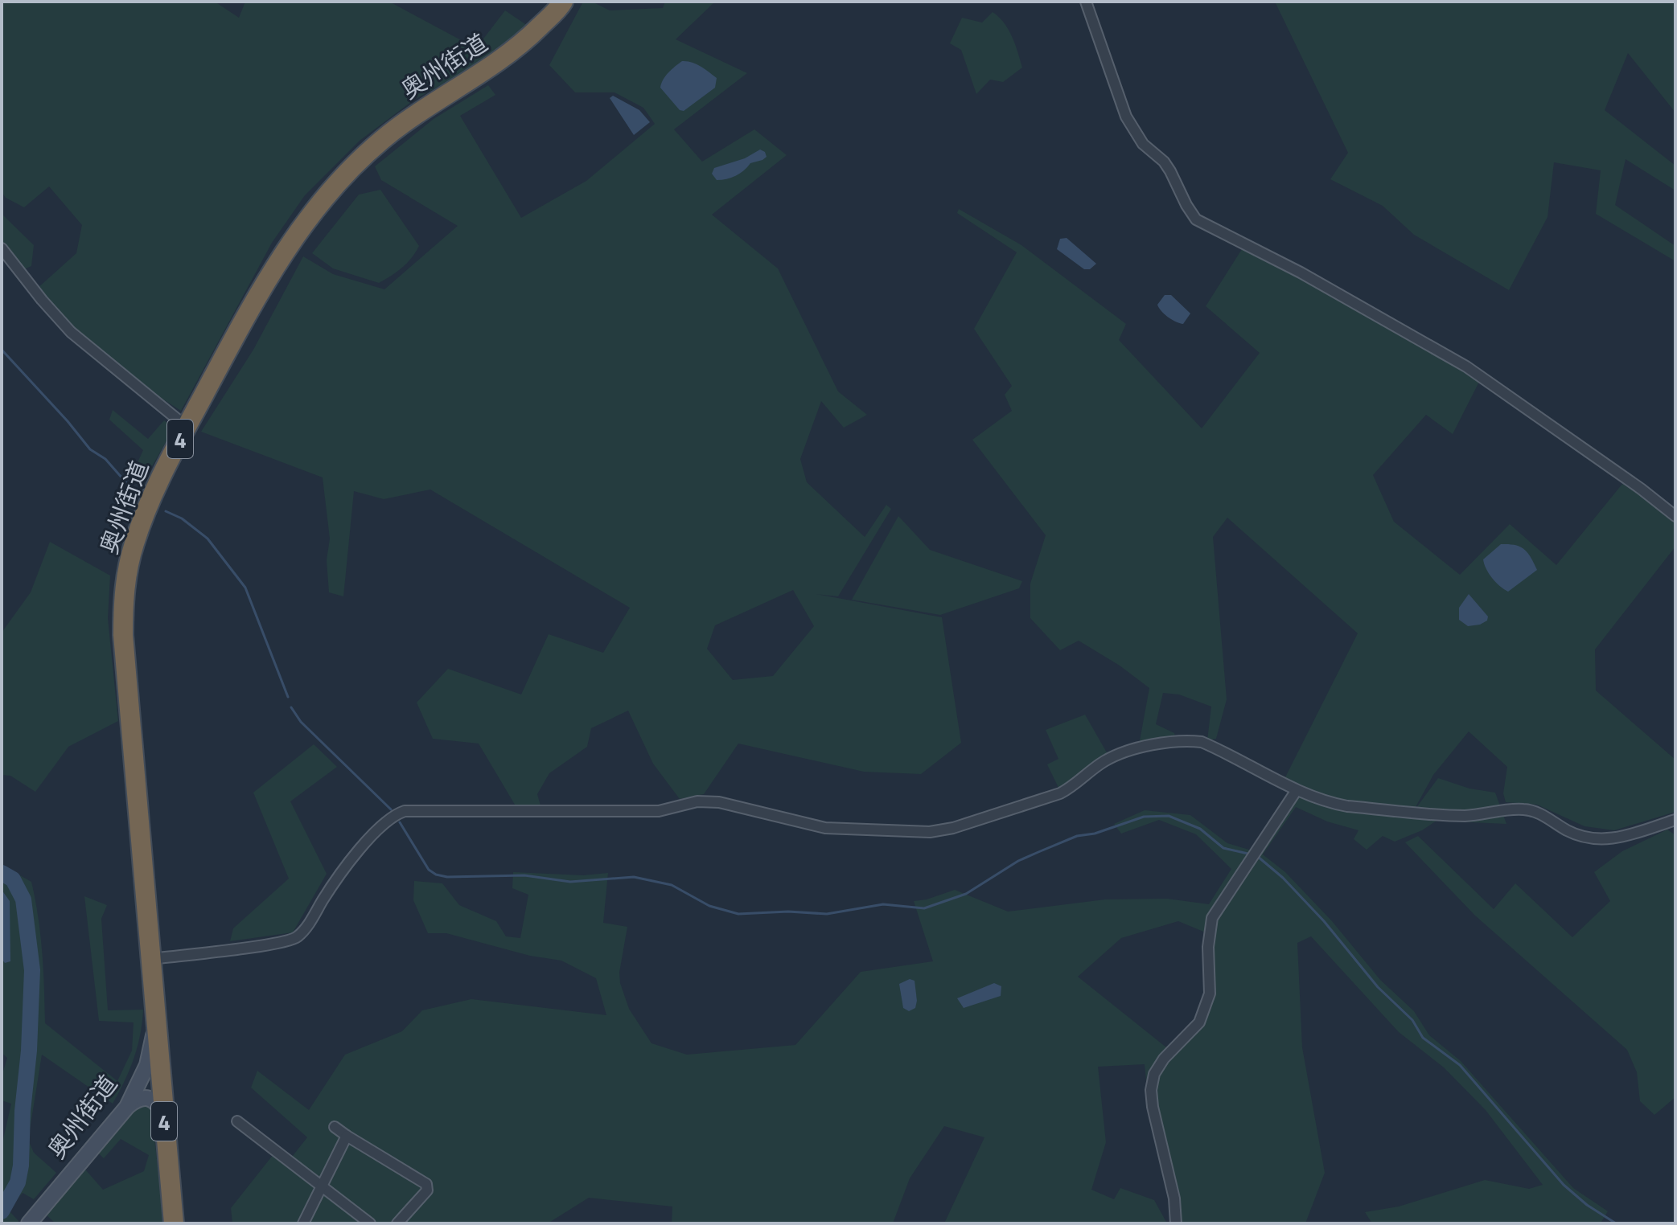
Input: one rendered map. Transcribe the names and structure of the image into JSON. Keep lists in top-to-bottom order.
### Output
{
  "streets": {
    "highway": ["奥州街道", "4"]
  },
  "crossings": [
    ["奥州街道", "4"]
  ]
}
